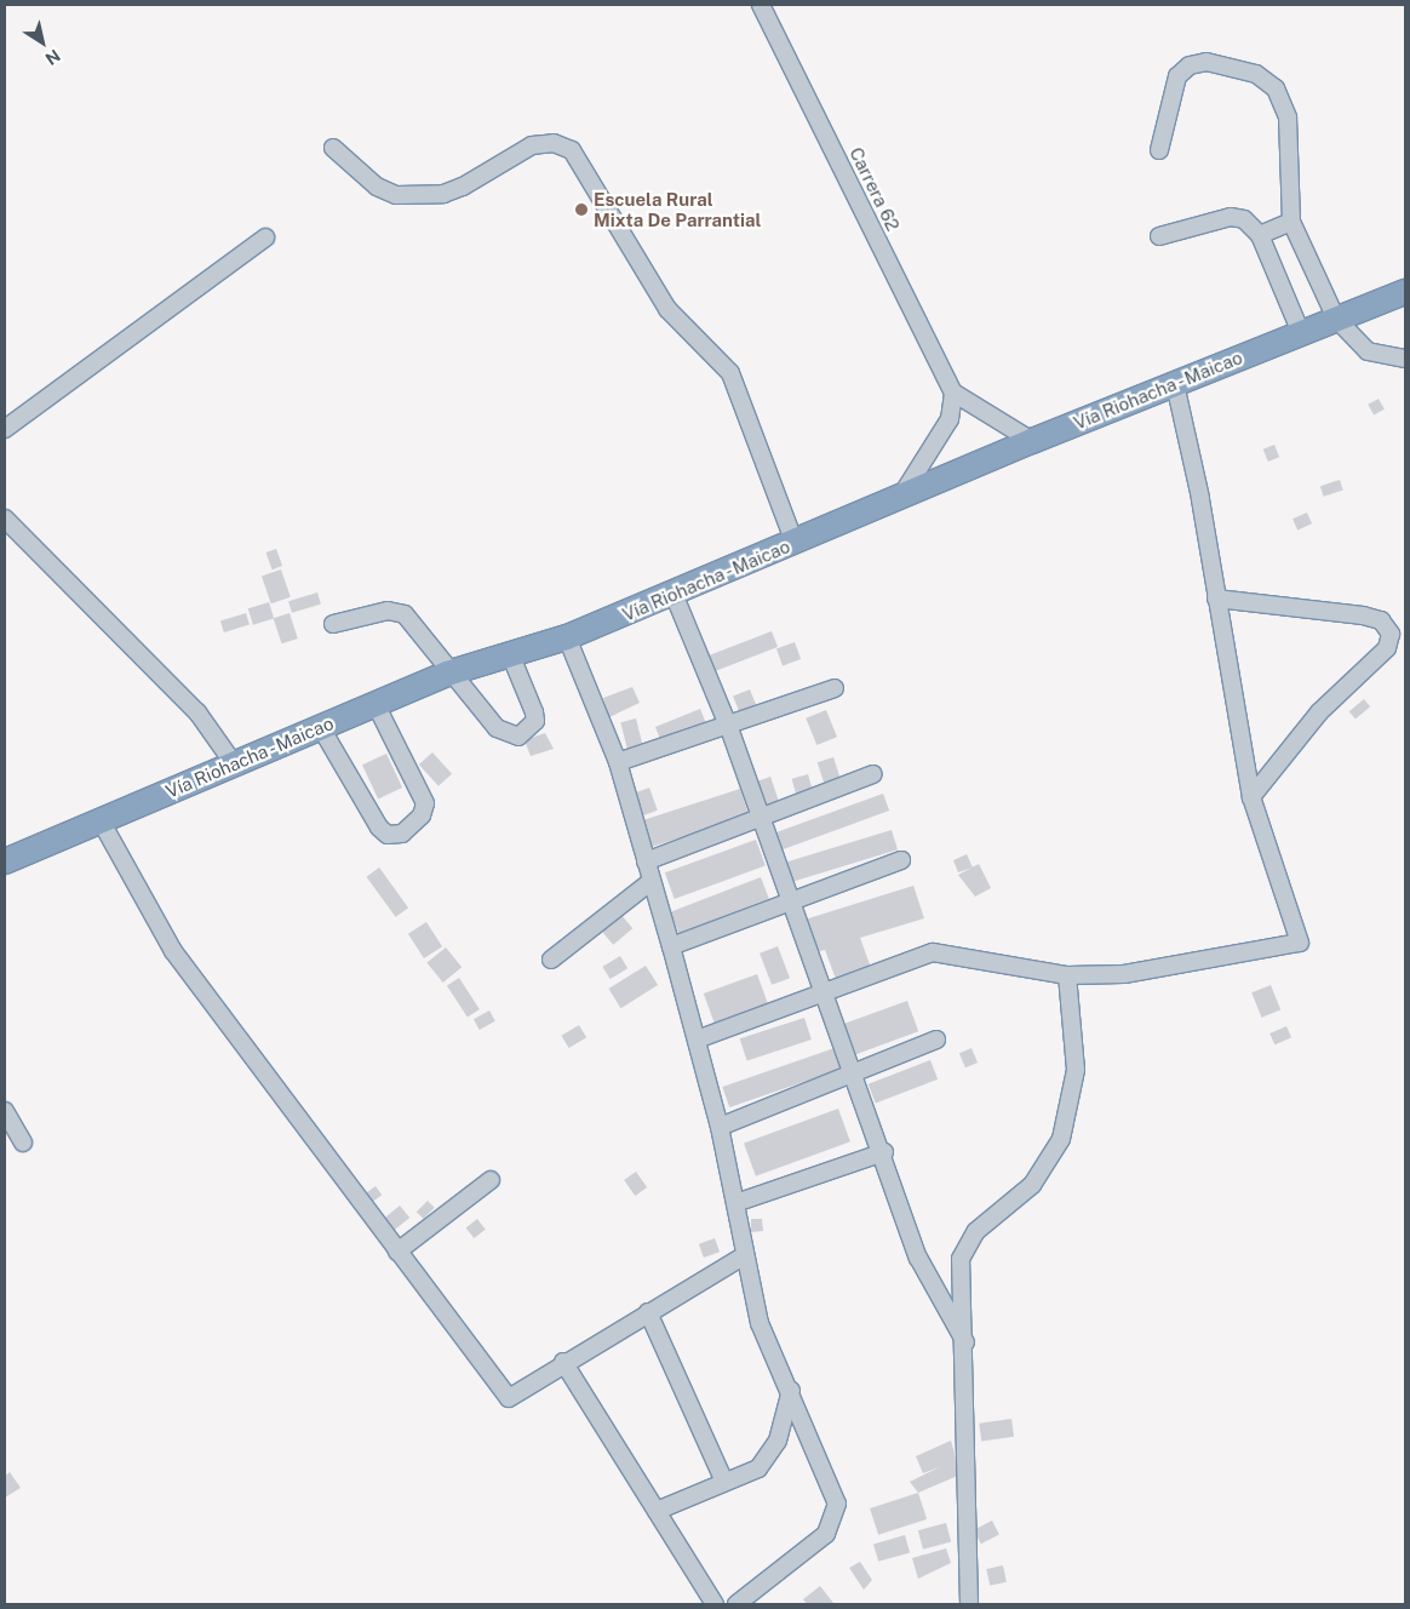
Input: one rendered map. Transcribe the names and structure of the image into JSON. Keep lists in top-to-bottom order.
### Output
{
  "streets": {
    "highway": ["Vía Riohacha - Maicao"],
    "street": ["Carrera 62"]
  },
  "places": ["Escuela Rural Mixta De Parrantial"],
  "north": "bottom right"
}
